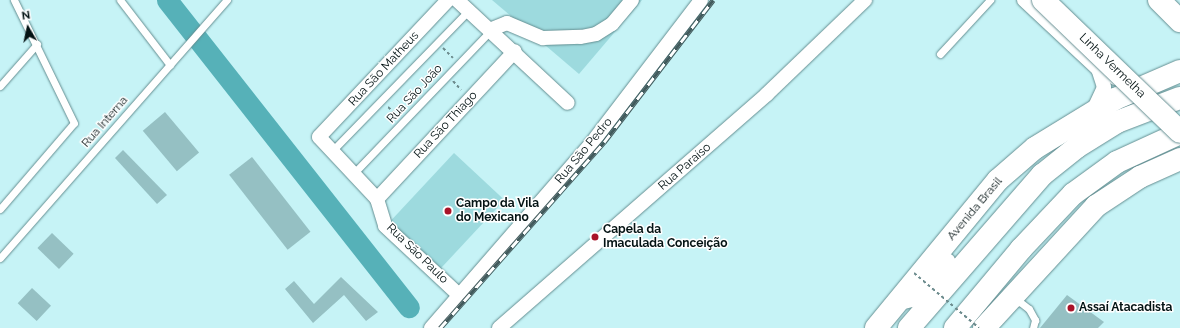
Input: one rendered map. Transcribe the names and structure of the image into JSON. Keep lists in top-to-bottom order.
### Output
{
  "streets": {
    "highway": ["Linha Vermelha", "Avenida Brasil"],
    "street": [
      "Rua São Matheus",
      "Rua São Thiago",
      "Rua São Pedro",
      "Rua Paraíso",
      "Rua São Paulo"
    ],
    "lane": ["Rua São João", "Rua Interna"]
  },
  "crossings": [
    ["Rua São Matheus", "Rua São Paulo"],
    ["Rua São João", "Rua São Paulo"],
    ["Rua São Thiago", "Rua São Paulo"],
    ["Rua São Pedro", "Rua São Paulo"]
  ],
  "places": ["Campo da Vila do Mexicano", "Capela da Imaculada Conceição", "Assaí Atacadista"],
  "north": "top"
}
